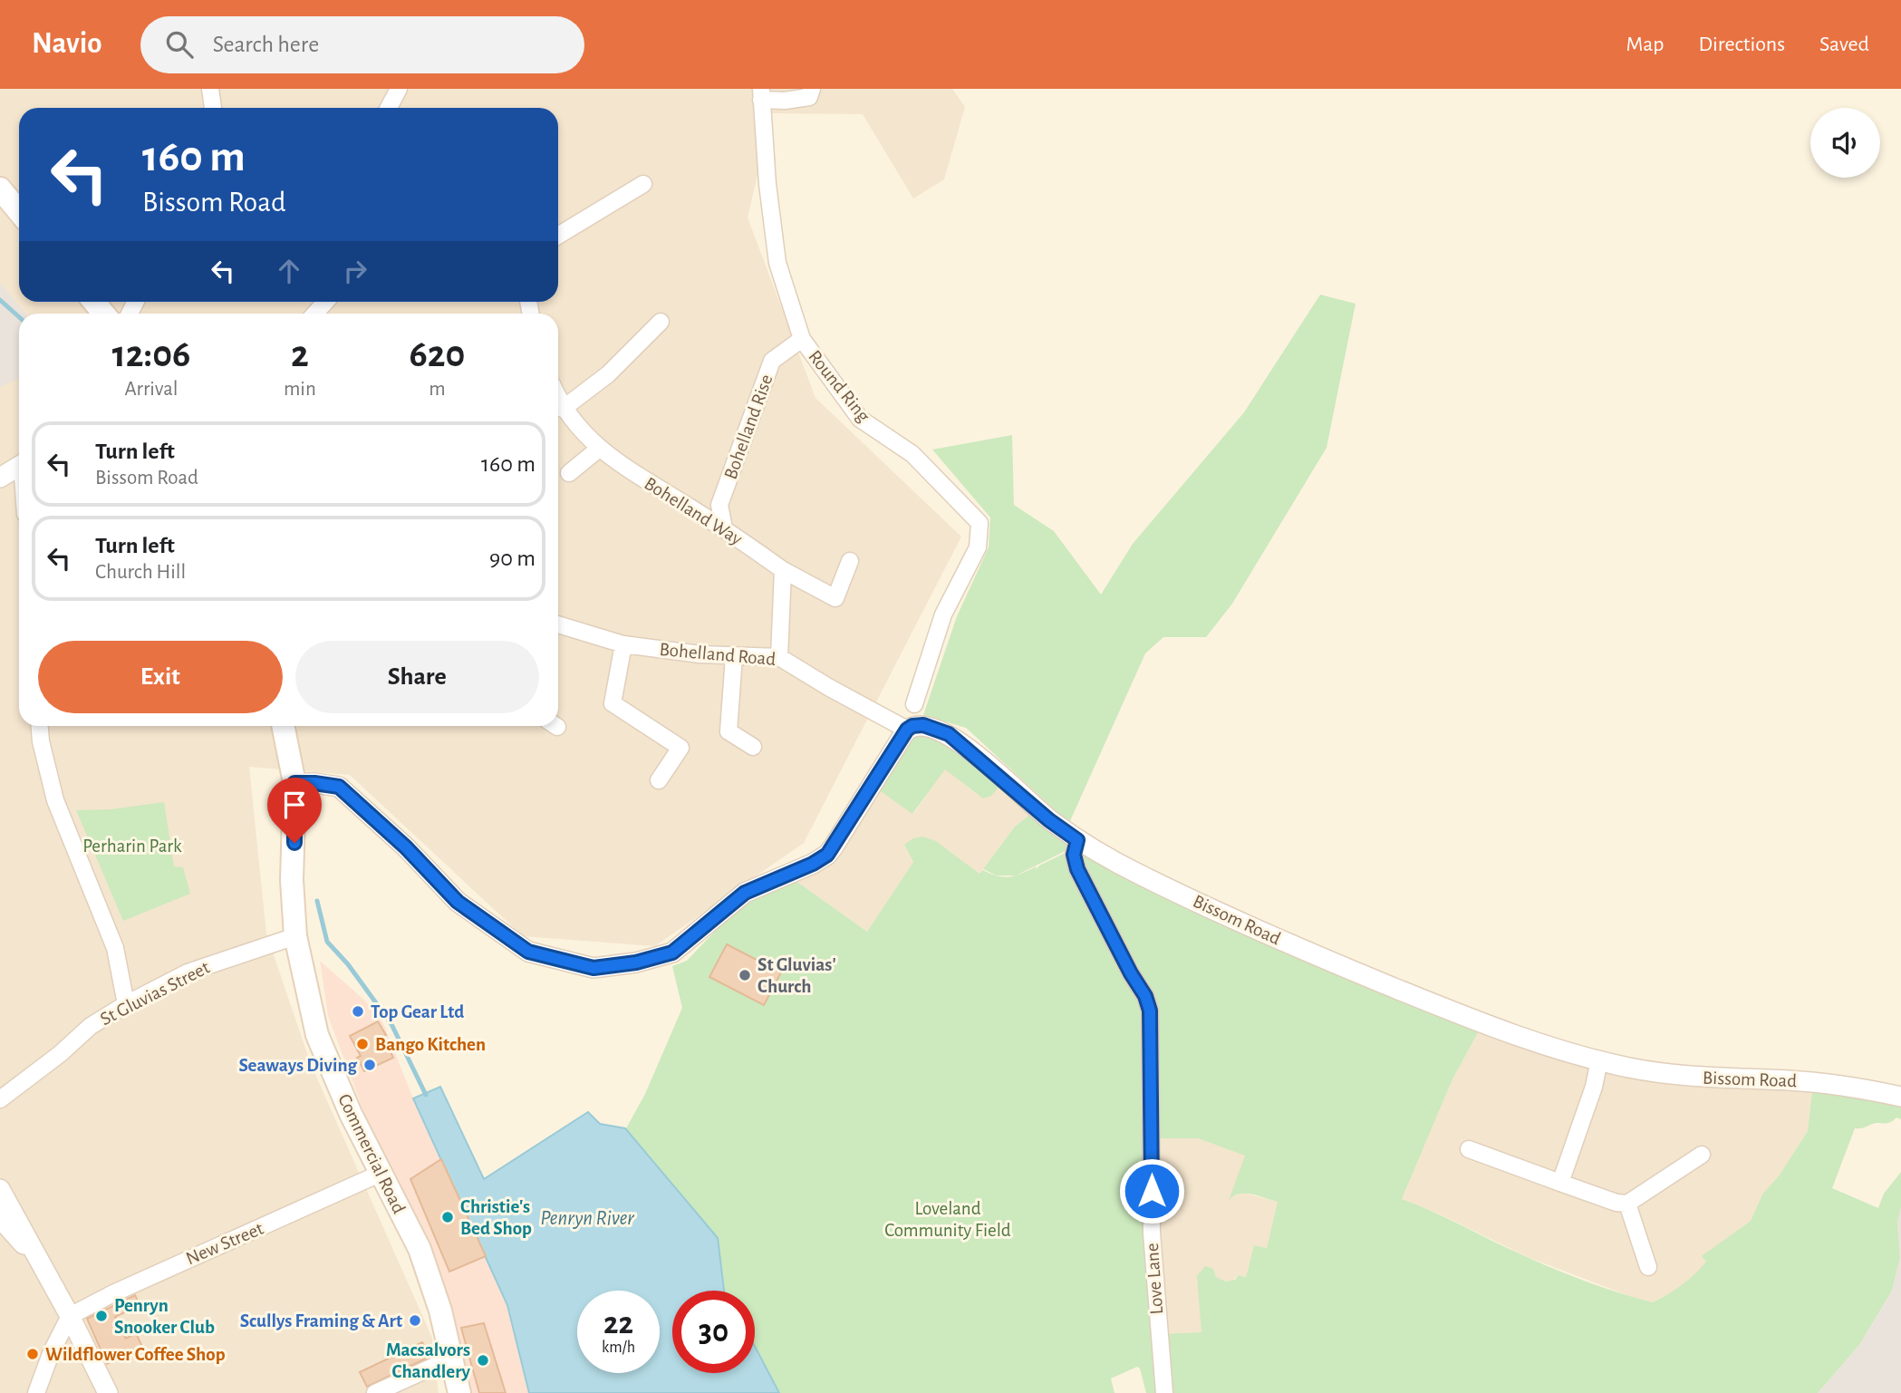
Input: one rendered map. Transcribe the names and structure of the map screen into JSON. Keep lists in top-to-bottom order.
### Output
{
  "streets": {
    "main road": ["Commercial Road"],
    "street": [
      "Round Ring",
      "Bohelland Rise",
      "Bohelland Way",
      "Bohelland Road",
      "Bissom Road",
      "St Gluvias Street",
      "New Street",
      "Love Lane"
    ]
  },
  "crossings": [
    ["Round Ring", "Bohelland Rise"],
    ["Bohelland Rise", "Bohelland Way"],
    ["Bohelland Road", "Bissom Road"],
    ["Bissom Road", "Love Lane"],
    ["St Gluvias Street", "Commercial Road"],
    ["Commercial Road", "New Street"]
  ],
  "water": ["Penryn River"],
  "parks": ["Perharin Park", "Loveland Community Field"],
  "places": [
    "St Gluvias' Church",
    "Top Gear Ltd",
    "Bango Kitchen",
    "Seaways Diving",
    "Christie's Bed Shop",
    "Penryn Snooker Club",
    "Scullys Framing & Art",
    "Wildflower Coffee Shop",
    "Macsalvors Chandlery"
  ],
  "page": {
    "header": "Navio",
    "search": "Search here",
    "nav": ["Map", "Directions", "Saved"],
    "turn": ["160 m", "Bissom Road"],
    "eta": [
      "12:06",
      "Arrival",
      "2",
      "min",
      "620",
      "m"
    ],
    "list": [
      {
        "name": "Turn left",
        "note": "Bissom Road",
        "value": "160 m"
      },
      {
        "name": "Turn left",
        "note": "Church Hill",
        "value": "90 m"
      }
    ],
    "buttons": ["Exit", "Share"],
    "speed": "22 km/h",
    "limit": "30"
  }
}
